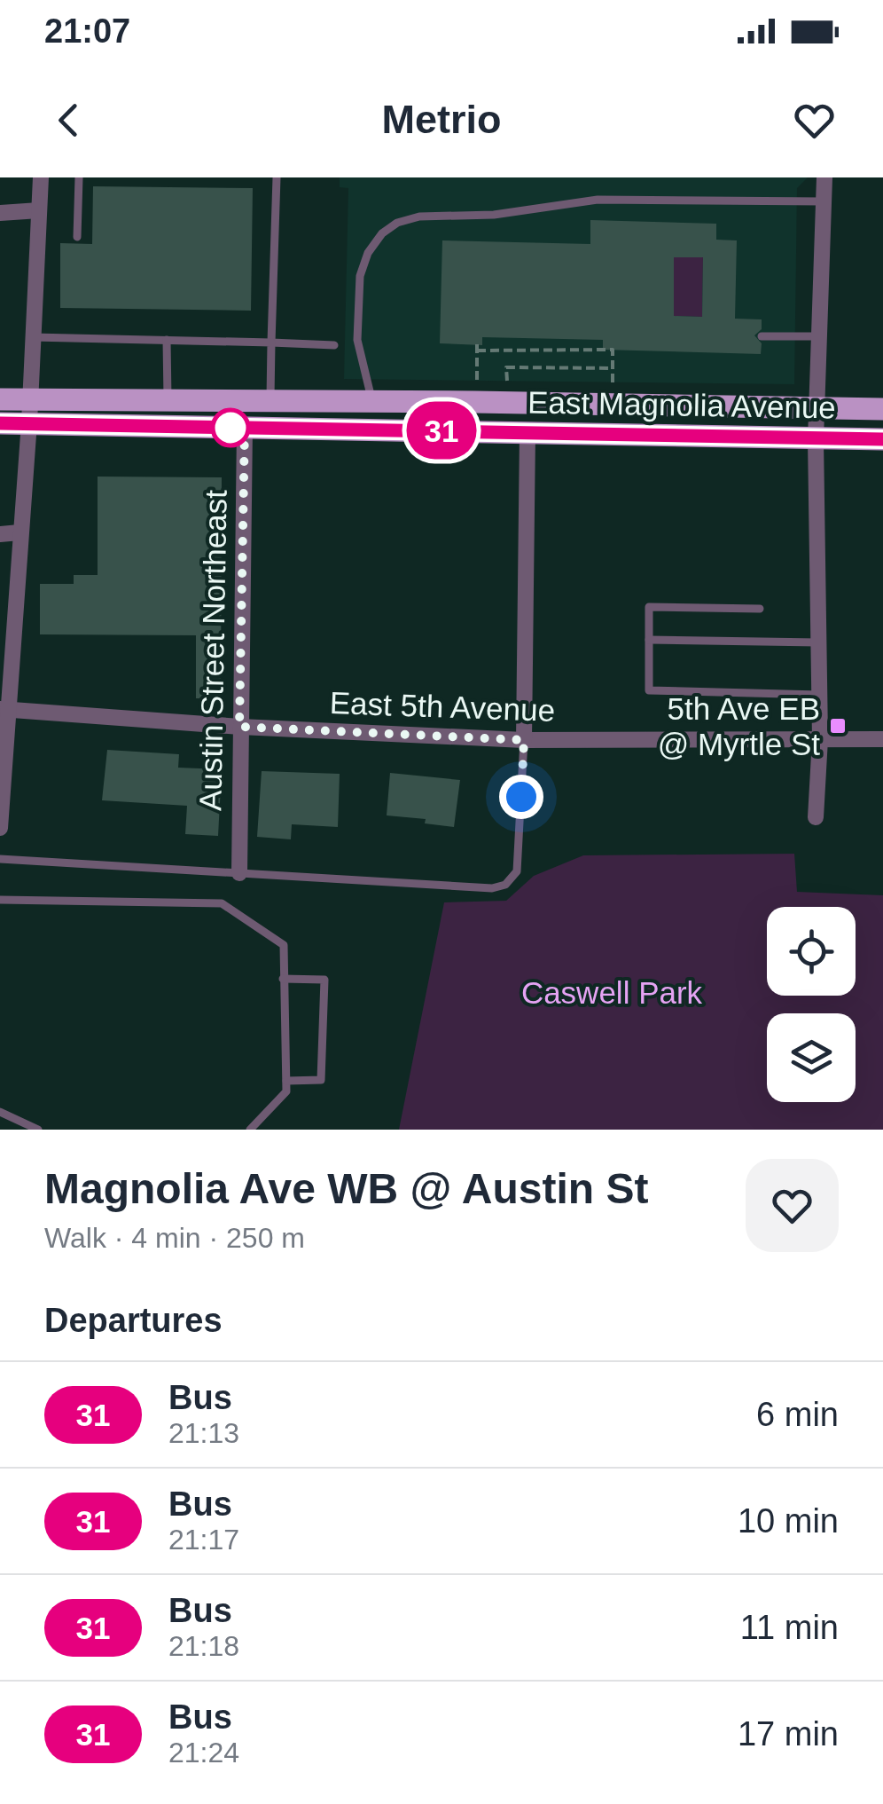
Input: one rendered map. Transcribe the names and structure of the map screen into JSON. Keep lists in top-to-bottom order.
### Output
{
  "streets": {
    "main road": ["East Magnolia Avenue"],
    "street": ["Austin Street Northeast", "East 5th Avenue"]
  },
  "crossings": [
    ["East Magnolia Avenue", "Austin Street Northeast"],
    ["Austin Street Northeast", "East 5th Avenue"]
  ],
  "parks": ["Caswell Park"],
  "places": {
    "transit": ["5th Ave EB @ Myrtle St"]
  },
  "lines": ["bus line 31"],
  "page": {
    "status": "21:07",
    "header": "Metrio",
    "on_map": "31",
    "heading": [
      ["Magnolia Ave WB @ Austin St", "Walk · 4 min · 250 m"],
      "Departures"
    ],
    "list": [
      {
        "mark": "31",
        "name": "Bus",
        "note": "21:13",
        "value": "6 min"
      },
      {
        "mark": "31",
        "name": "Bus",
        "note": "21:17",
        "value": "10 min"
      },
      {
        "mark": "31",
        "name": "Bus",
        "note": "21:18",
        "value": "11 min"
      },
      {
        "mark": "31",
        "name": "Bus",
        "note": "21:24",
        "value": "17 min"
      }
    ]
  }
}
